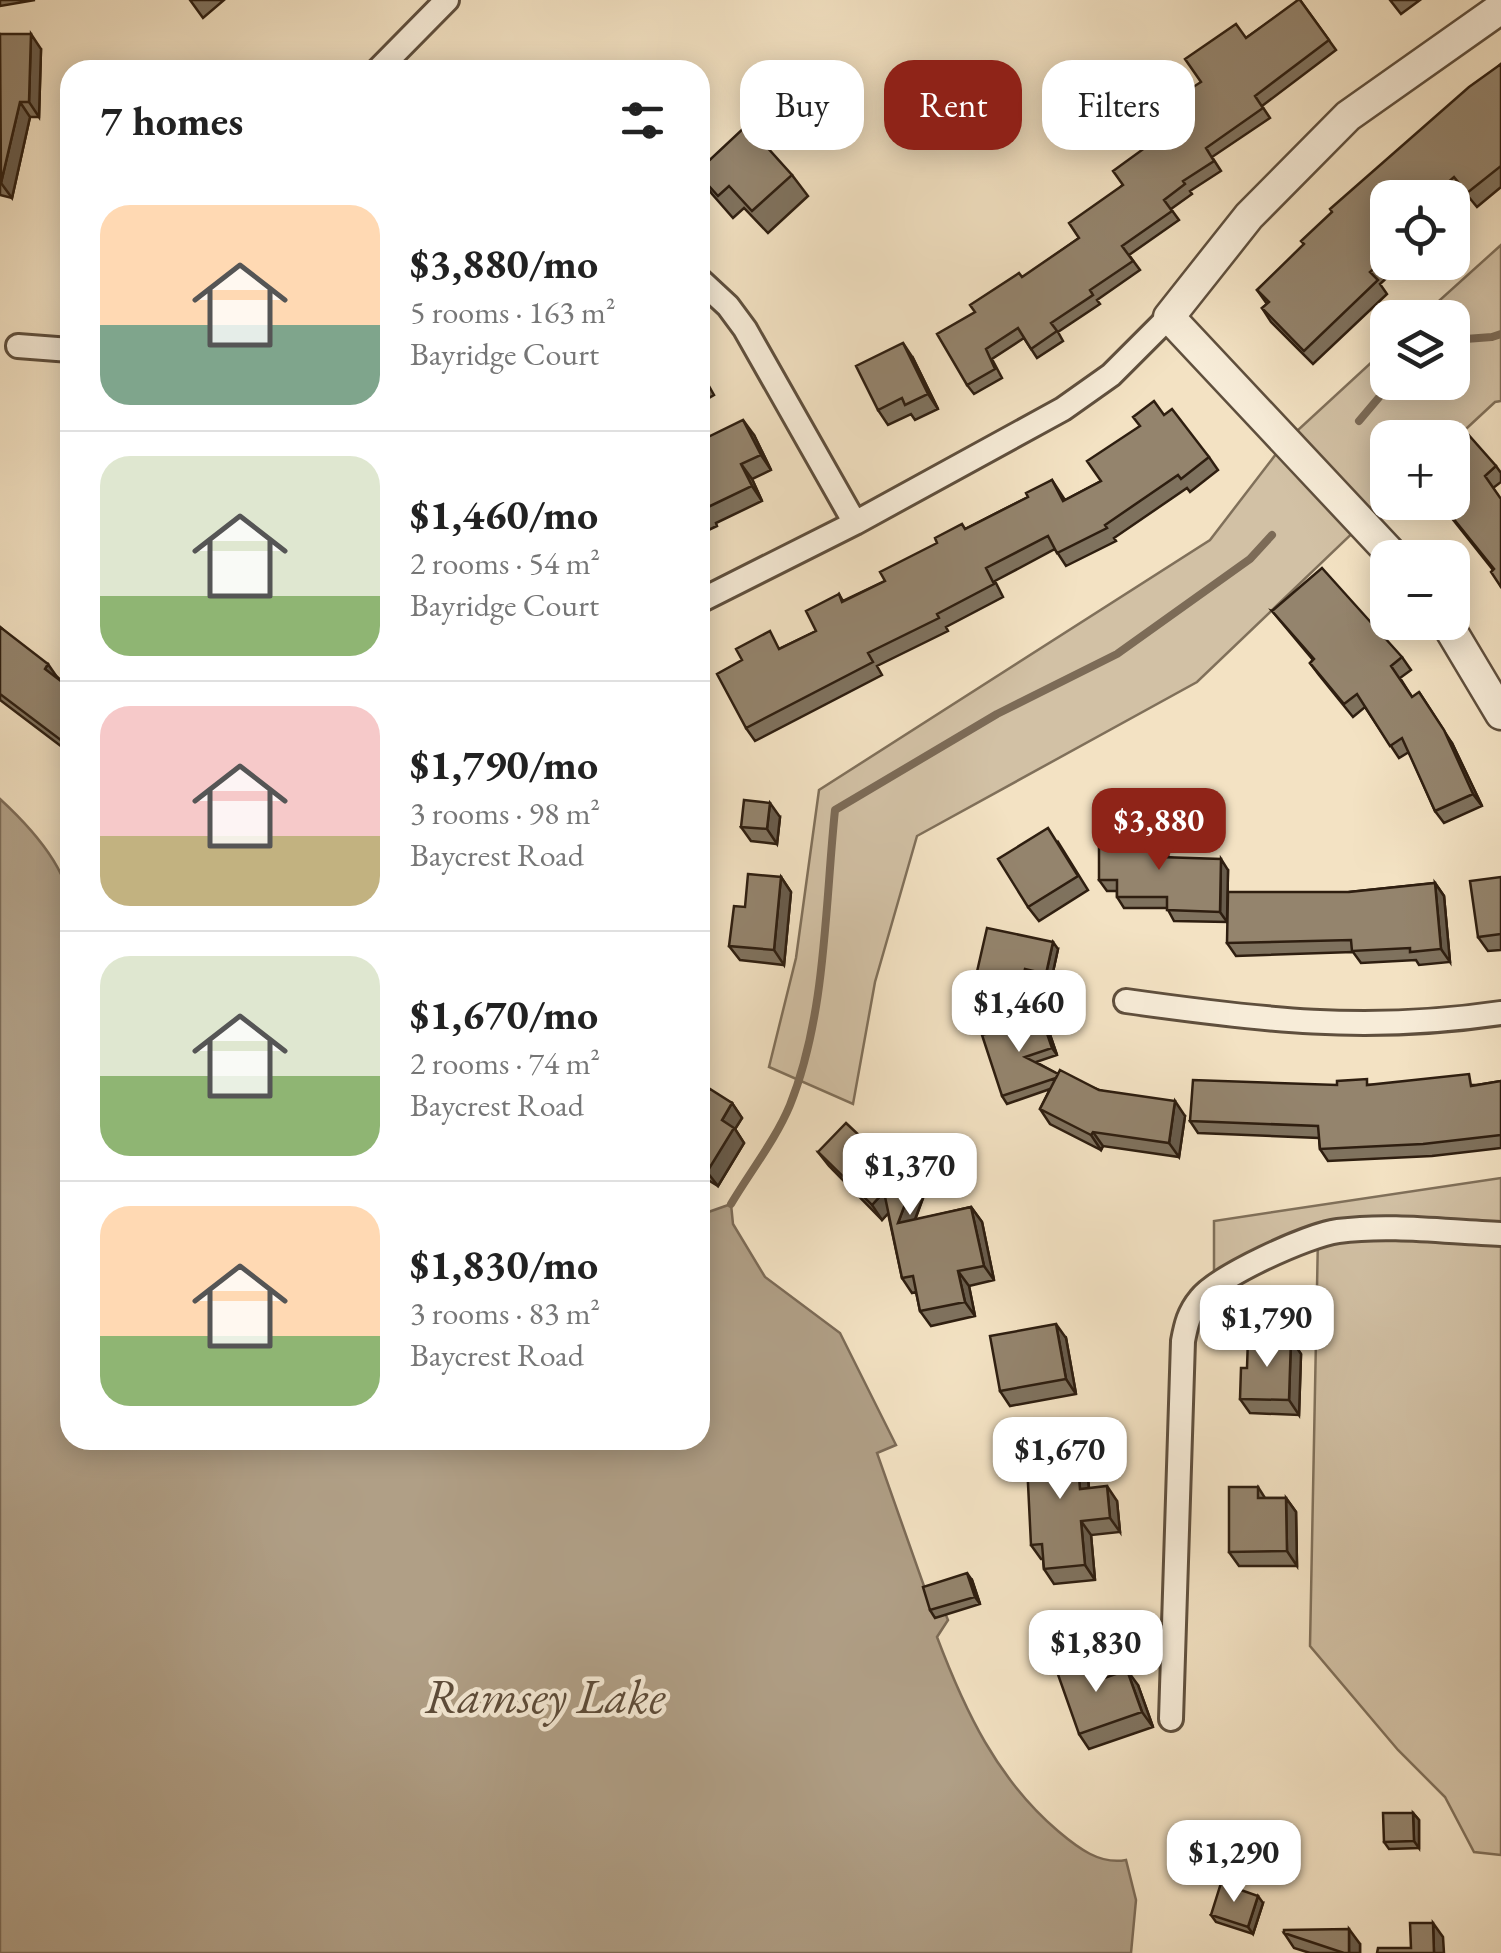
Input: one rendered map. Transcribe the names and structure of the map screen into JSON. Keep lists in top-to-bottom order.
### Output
{
  "water": ["Ramsey Lake"],
  "page": {
    "chip": ["Buy", "Rent", "Filters"],
    "heading": "7 homes",
    "map_buttons": ["+", "−"],
    "list": [
      {
        "name": "$3,880/mo",
        "note": "5 rooms · 163 m² · Bayridge Court"
      },
      {
        "name": "$1,460/mo",
        "note": "2 rooms · 54 m² · Bayridge Court"
      },
      {
        "name": "$1,790/mo",
        "note": "3 rooms · 98 m² · Baycrest Road"
      },
      {
        "name": "$1,670/mo",
        "note": "2 rooms · 74 m² · Baycrest Road"
      },
      {
        "name": "$1,830/mo",
        "note": "3 rooms · 83 m² · Baycrest Road"
      }
    ],
    "price": [
      "$3,880",
      "$1,460",
      "$1,370",
      "$1,790",
      "$1,670",
      "$1,830",
      "$1,290"
    ]
  }
}
